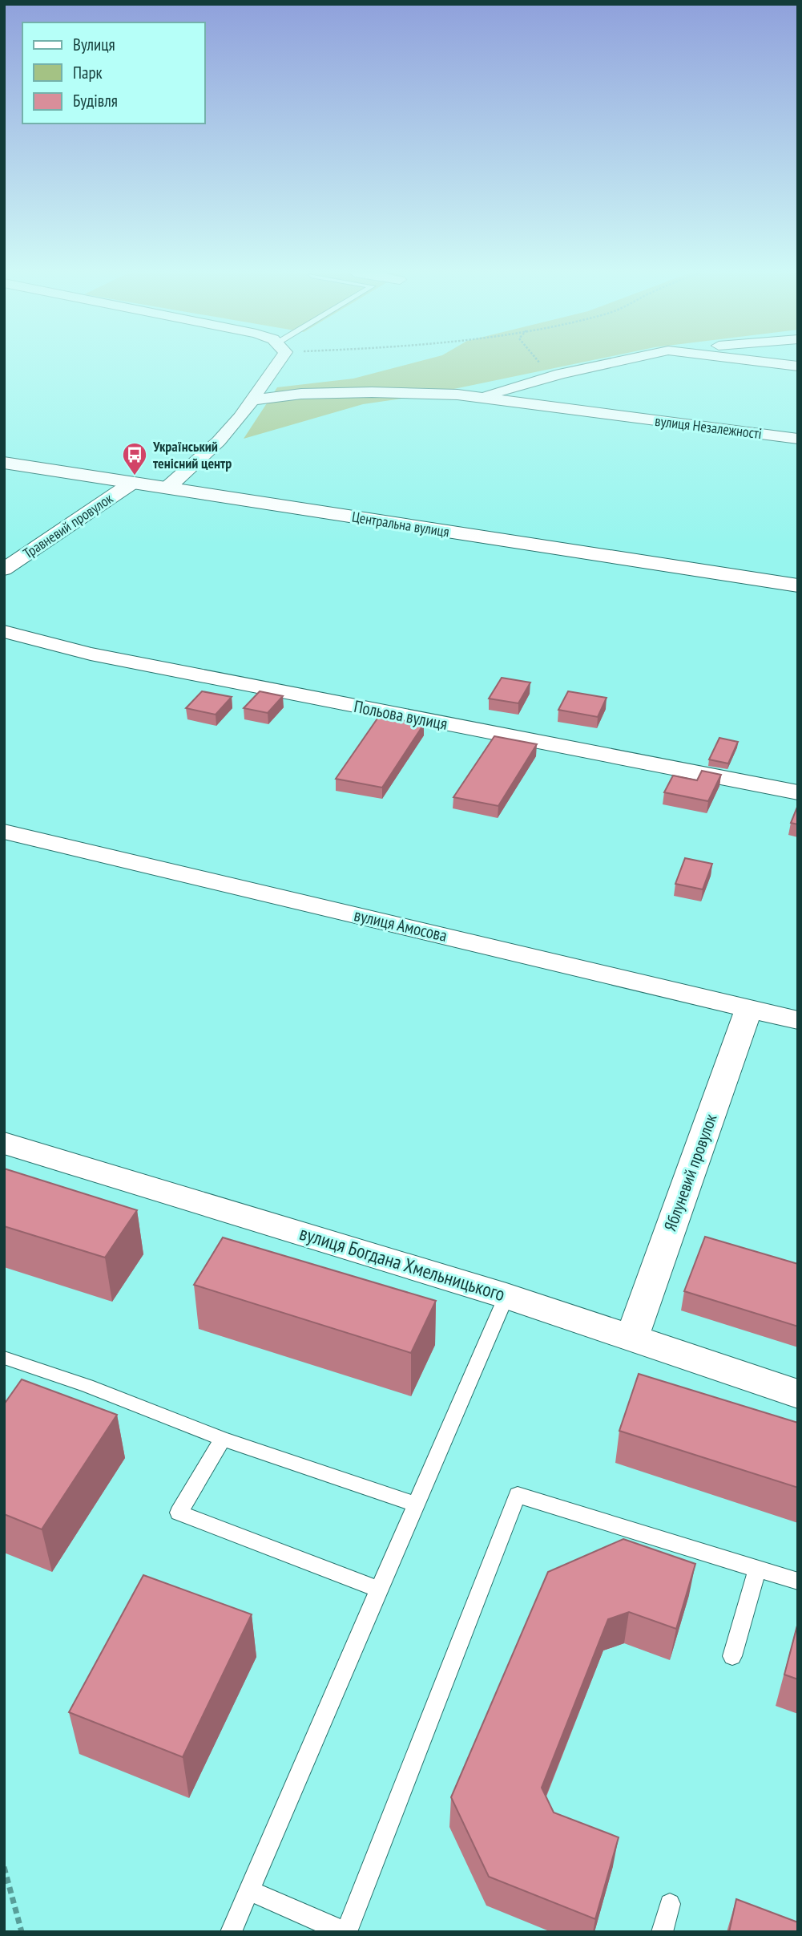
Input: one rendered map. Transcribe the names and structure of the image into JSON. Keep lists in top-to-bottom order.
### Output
{
  "streets": {
    "main road": ["Центральна вулиця"],
    "street": [
      "вулиця Незалежності",
      "Травневий провулок",
      "Польова вулиця",
      "вулиця Амосова",
      "Яблуневий провулок",
      "вулиця Богдана Хмельницького"
    ]
  },
  "crossings": [
    ["Центральна вулиця", "Травневий провулок"],
    ["вулиця Амосова", "Яблуневий провулок"],
    ["Яблуневий провулок", "вулиця Богдана Хмельницького"]
  ],
  "places": {
    "bus stop": ["Український тенісний центр"]
  },
  "legend": ["Вулиця", "Парк", "Будівля"]
}
